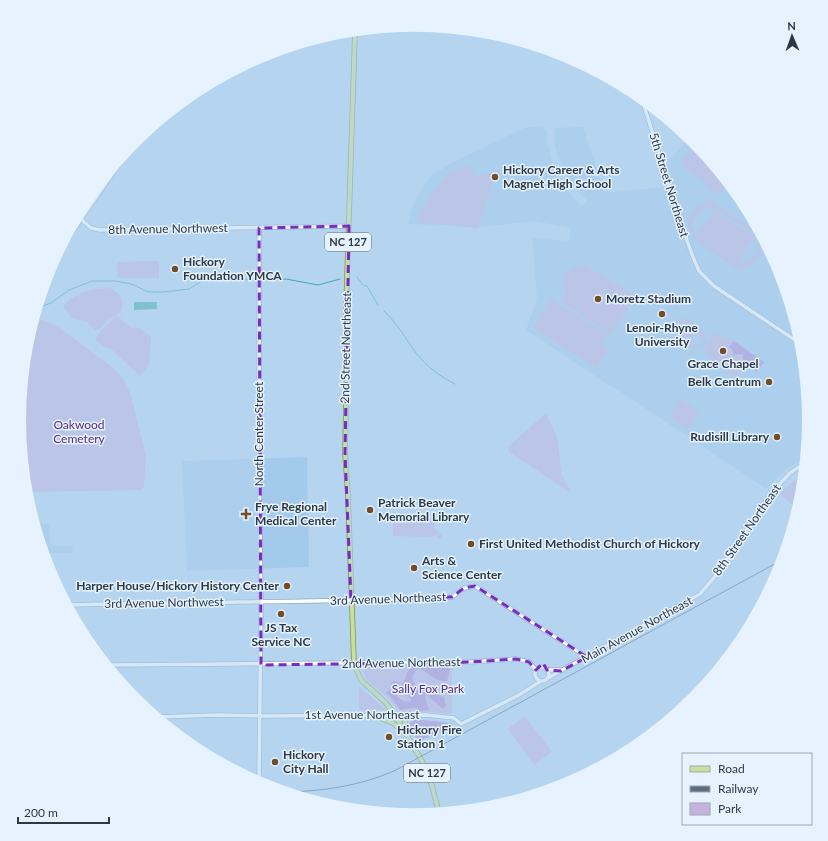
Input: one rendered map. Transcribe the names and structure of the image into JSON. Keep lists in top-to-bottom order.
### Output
{
  "streets": {
    "main road": ["NC 127", "2nd Street Northeast"],
    "street": [
      "5th Street Northeast",
      "8th Avenue Northwest",
      "North Center Street",
      "8th Street Northeast",
      "3rd Avenue Northeast",
      "3rd Avenue Northwest",
      "Main Avenue Northeast",
      "2nd Avenue Northeast",
      "1st Avenue Northeast"
    ]
  },
  "crossings": [
    ["8th Avenue Northwest", "2nd Street Northeast"],
    ["8th Avenue Northwest", "North Center Street"],
    ["NC 127", "2nd Street Northeast"],
    ["NC 127", "2nd Avenue Northeast"],
    ["NC 127", "1st Avenue Northeast"],
    ["2nd Street Northeast", "3rd Avenue Northeast"],
    ["2nd Street Northeast", "2nd Avenue Northeast"],
    ["North Center Street", "3rd Avenue Northeast"],
    ["North Center Street", "3rd Avenue Northwest"],
    ["North Center Street", "2nd Avenue Northeast"],
    ["North Center Street", "1st Avenue Northeast"],
    ["8th Street Northeast", "Main Avenue Northeast"],
    ["3rd Avenue Northeast", "3rd Avenue Northwest"],
    ["3rd Avenue Northeast", "Main Avenue Northeast"],
    ["Main Avenue Northeast", "2nd Avenue Northeast"]
  ],
  "parks": ["Oakwood Cemetery", "Sally Fox Park"],
  "places": {
    "other": [
      "Hickory Career & Arts Magnet High School",
      "Hickory Foundation YMCA",
      "Moretz Stadium",
      "Lenoir-Rhyne University",
      "Grace Chapel",
      "Belk Centrum",
      "Rudisill Library",
      "Patrick Beaver Memorial Library",
      "First United Methodist Church of Hickory",
      "Arts & Science Center",
      "Harper House/Hickory History Center",
      "JS Tax Service NC",
      "Hickory Fire Station 1",
      "Hickory City Hall"
    ],
    "health": ["Frye Regional Medical Center"]
  },
  "legend": ["Road", "Railway", "Park"],
  "scale_bar": "200 m",
  "north": "top"
}
